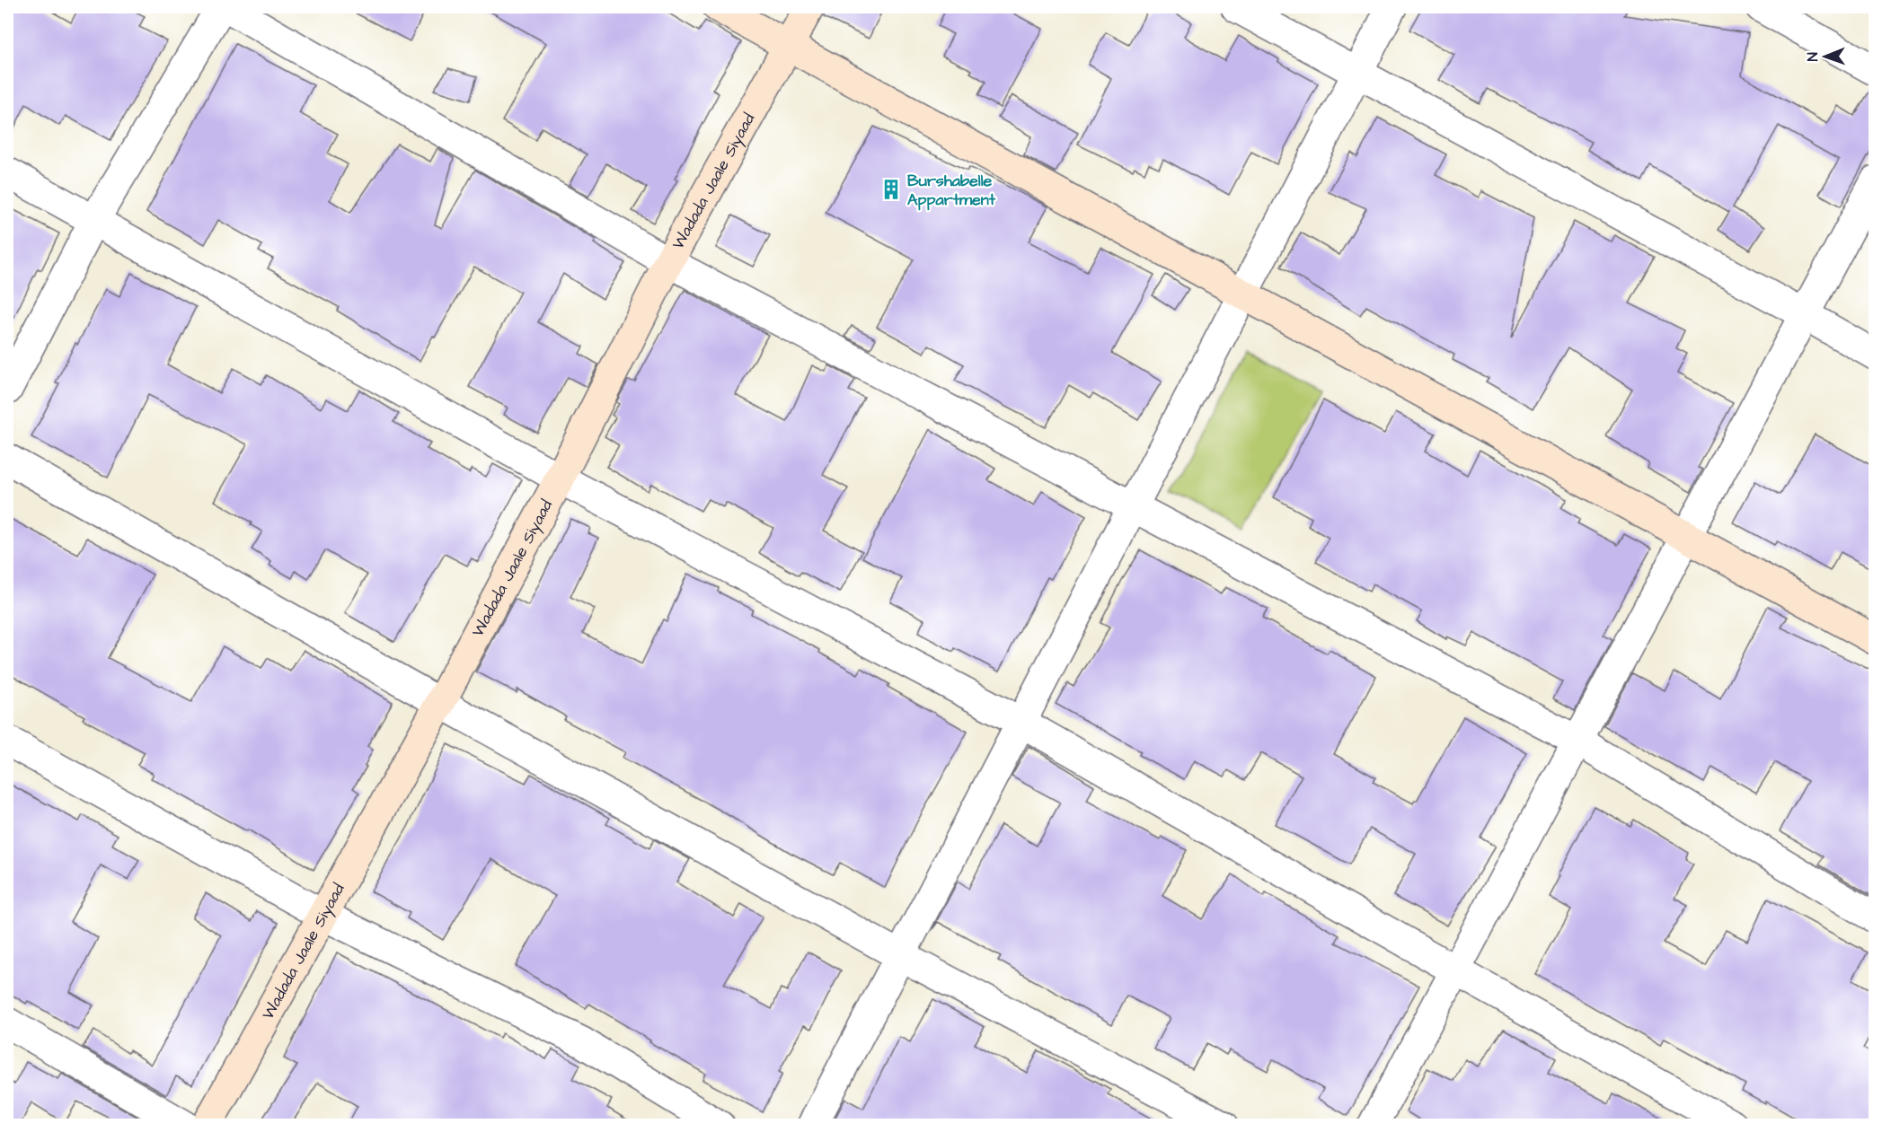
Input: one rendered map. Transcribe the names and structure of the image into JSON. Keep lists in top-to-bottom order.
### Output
{
  "streets": {
    "main road": ["Wadada Jaale Siyaad"]
  },
  "places": {
    "building": ["Burshabelle Appartment"]
  },
  "north": "left"
}
